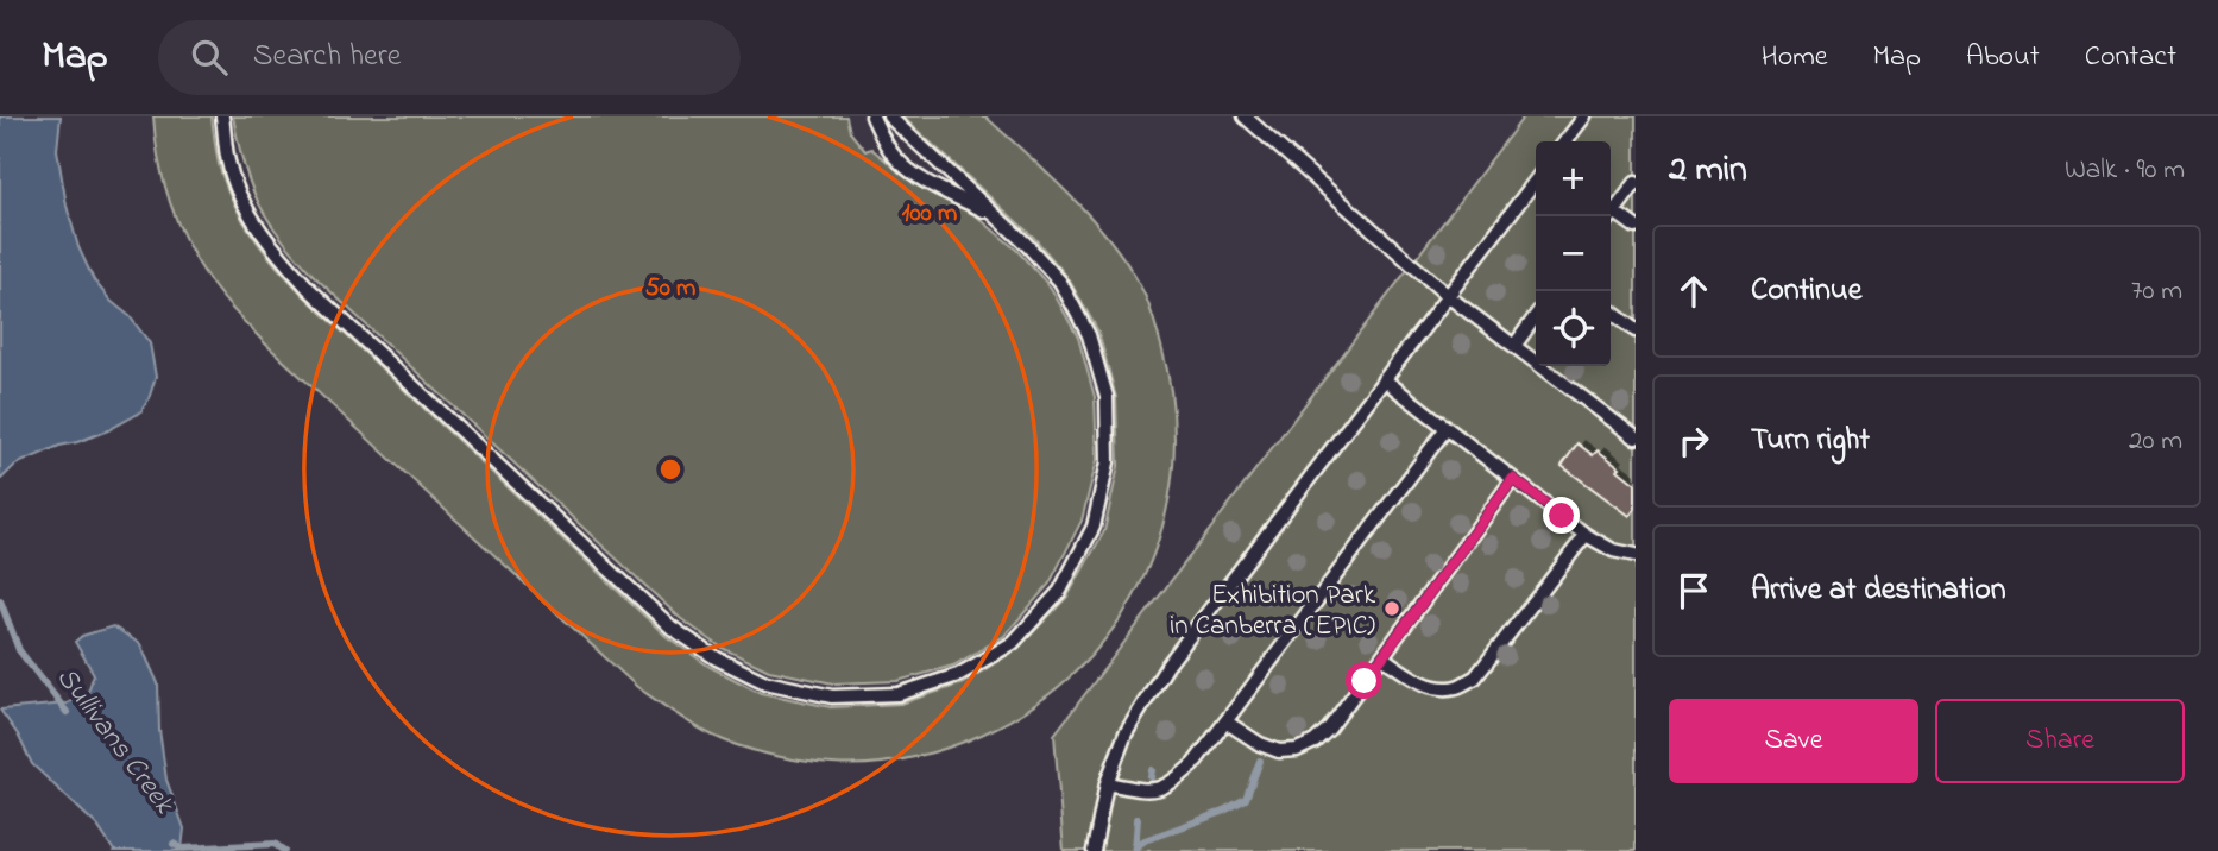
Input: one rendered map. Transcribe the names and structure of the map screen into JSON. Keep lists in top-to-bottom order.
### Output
{
  "water": ["Sullivans Creek"],
  "places": ["Exhibition Park in Canberra (EPIC)"],
  "page": {
    "header": "Map",
    "search": "Search here",
    "nav": [
      "Home",
      "Map",
      "About",
      "Contact"
    ],
    "heading": ["2 min", "Walk · 90 m"],
    "map_buttons": ["+", "−"],
    "list": [
      ["Continue", "70 m"],
      ["Turn right", "20 m"],
      "Arrive at destination"
    ],
    "buttons": ["Save", "Share"]
  },
  "rings": ["100 m", "50 m"]
}
